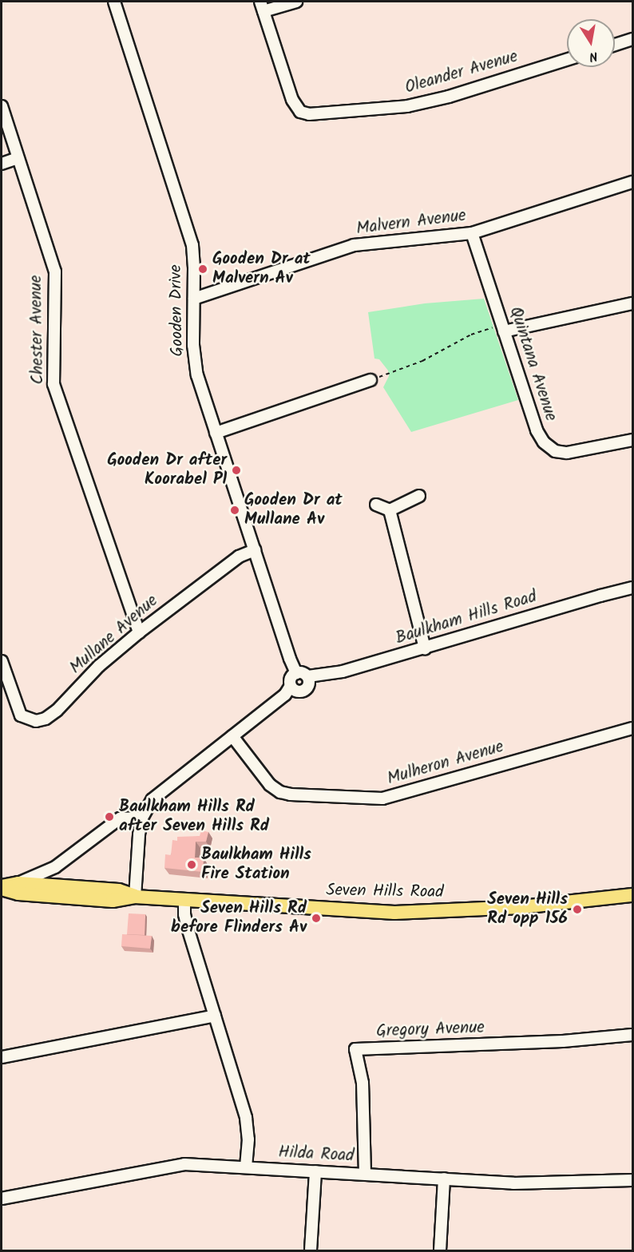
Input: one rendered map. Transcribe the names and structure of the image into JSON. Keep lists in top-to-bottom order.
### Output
{
  "streets": {
    "main road": ["Seven Hills Road"],
    "street": [
      "Oleander Avenue",
      "Malvern Avenue",
      "Gooden Drive",
      "Chester Avenue",
      "Quintana Avenue",
      "Baulkham Hills Road",
      "Mullane Avenue",
      "Mulheron Avenue",
      "Gregory Avenue",
      "Hilda Road"
    ]
  },
  "crossings": [
    ["Malvern Avenue", "Gooden Drive"],
    ["Malvern Avenue", "Quintana Avenue"],
    ["Gooden Drive", "Baulkham Hills Road"],
    ["Gooden Drive", "Mullane Avenue"],
    ["Chester Avenue", "Mullane Avenue"],
    ["Gregory Avenue", "Hilda Road"]
  ],
  "places": [
    "Gooden Dr at Malvern Av",
    "Gooden Dr after Koorabel Pl",
    "Gooden Dr at Mullane Av",
    "Baulkham Hills Rd after Seven Hills Rd",
    "Baulkham Hills Fire Station",
    "Seven Hills Rd opp 156",
    "Seven Hills Rd before Flinders Av"
  ],
  "north": "bottom"
}
